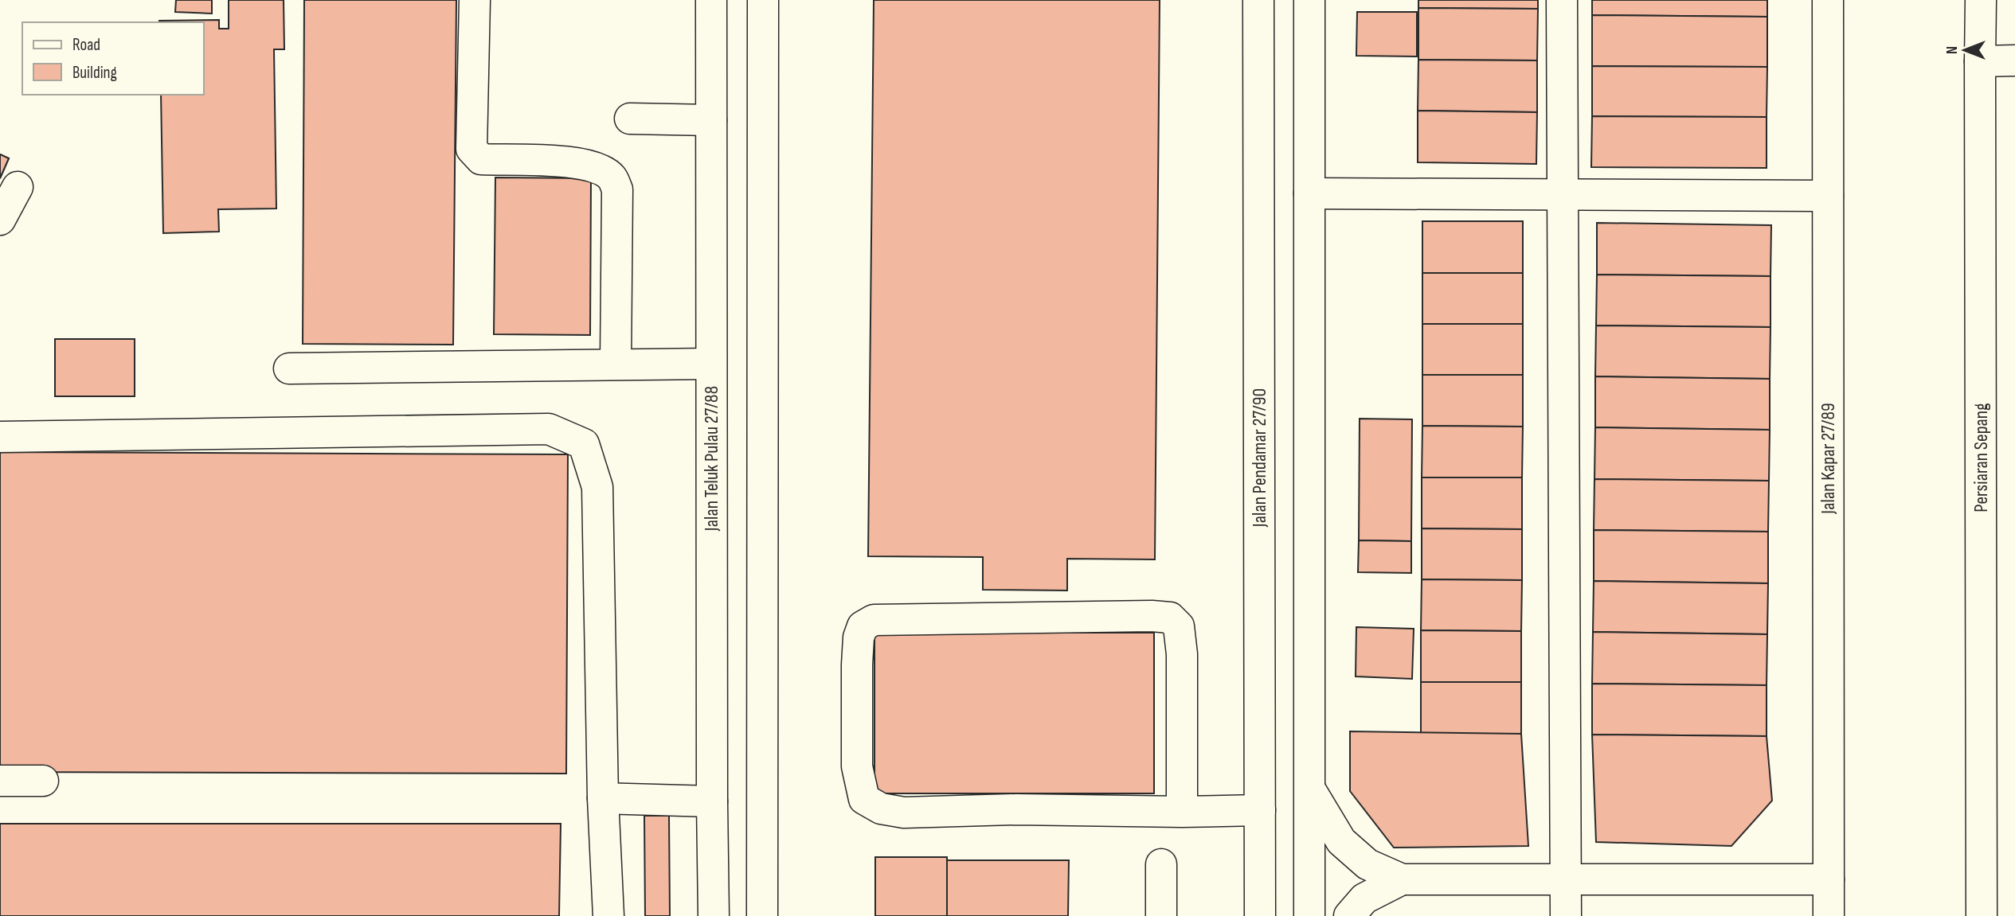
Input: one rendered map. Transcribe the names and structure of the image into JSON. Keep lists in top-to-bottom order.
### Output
{
  "streets": {
    "street": [
      "Jalan Pendamar 27/90",
      "Persiaran Sepang",
      "Jalan Teluk Pulau 27/88",
      "Jalan Kapar 27/89"
    ]
  },
  "legend": ["Road", "Building"],
  "north": "left"
}
